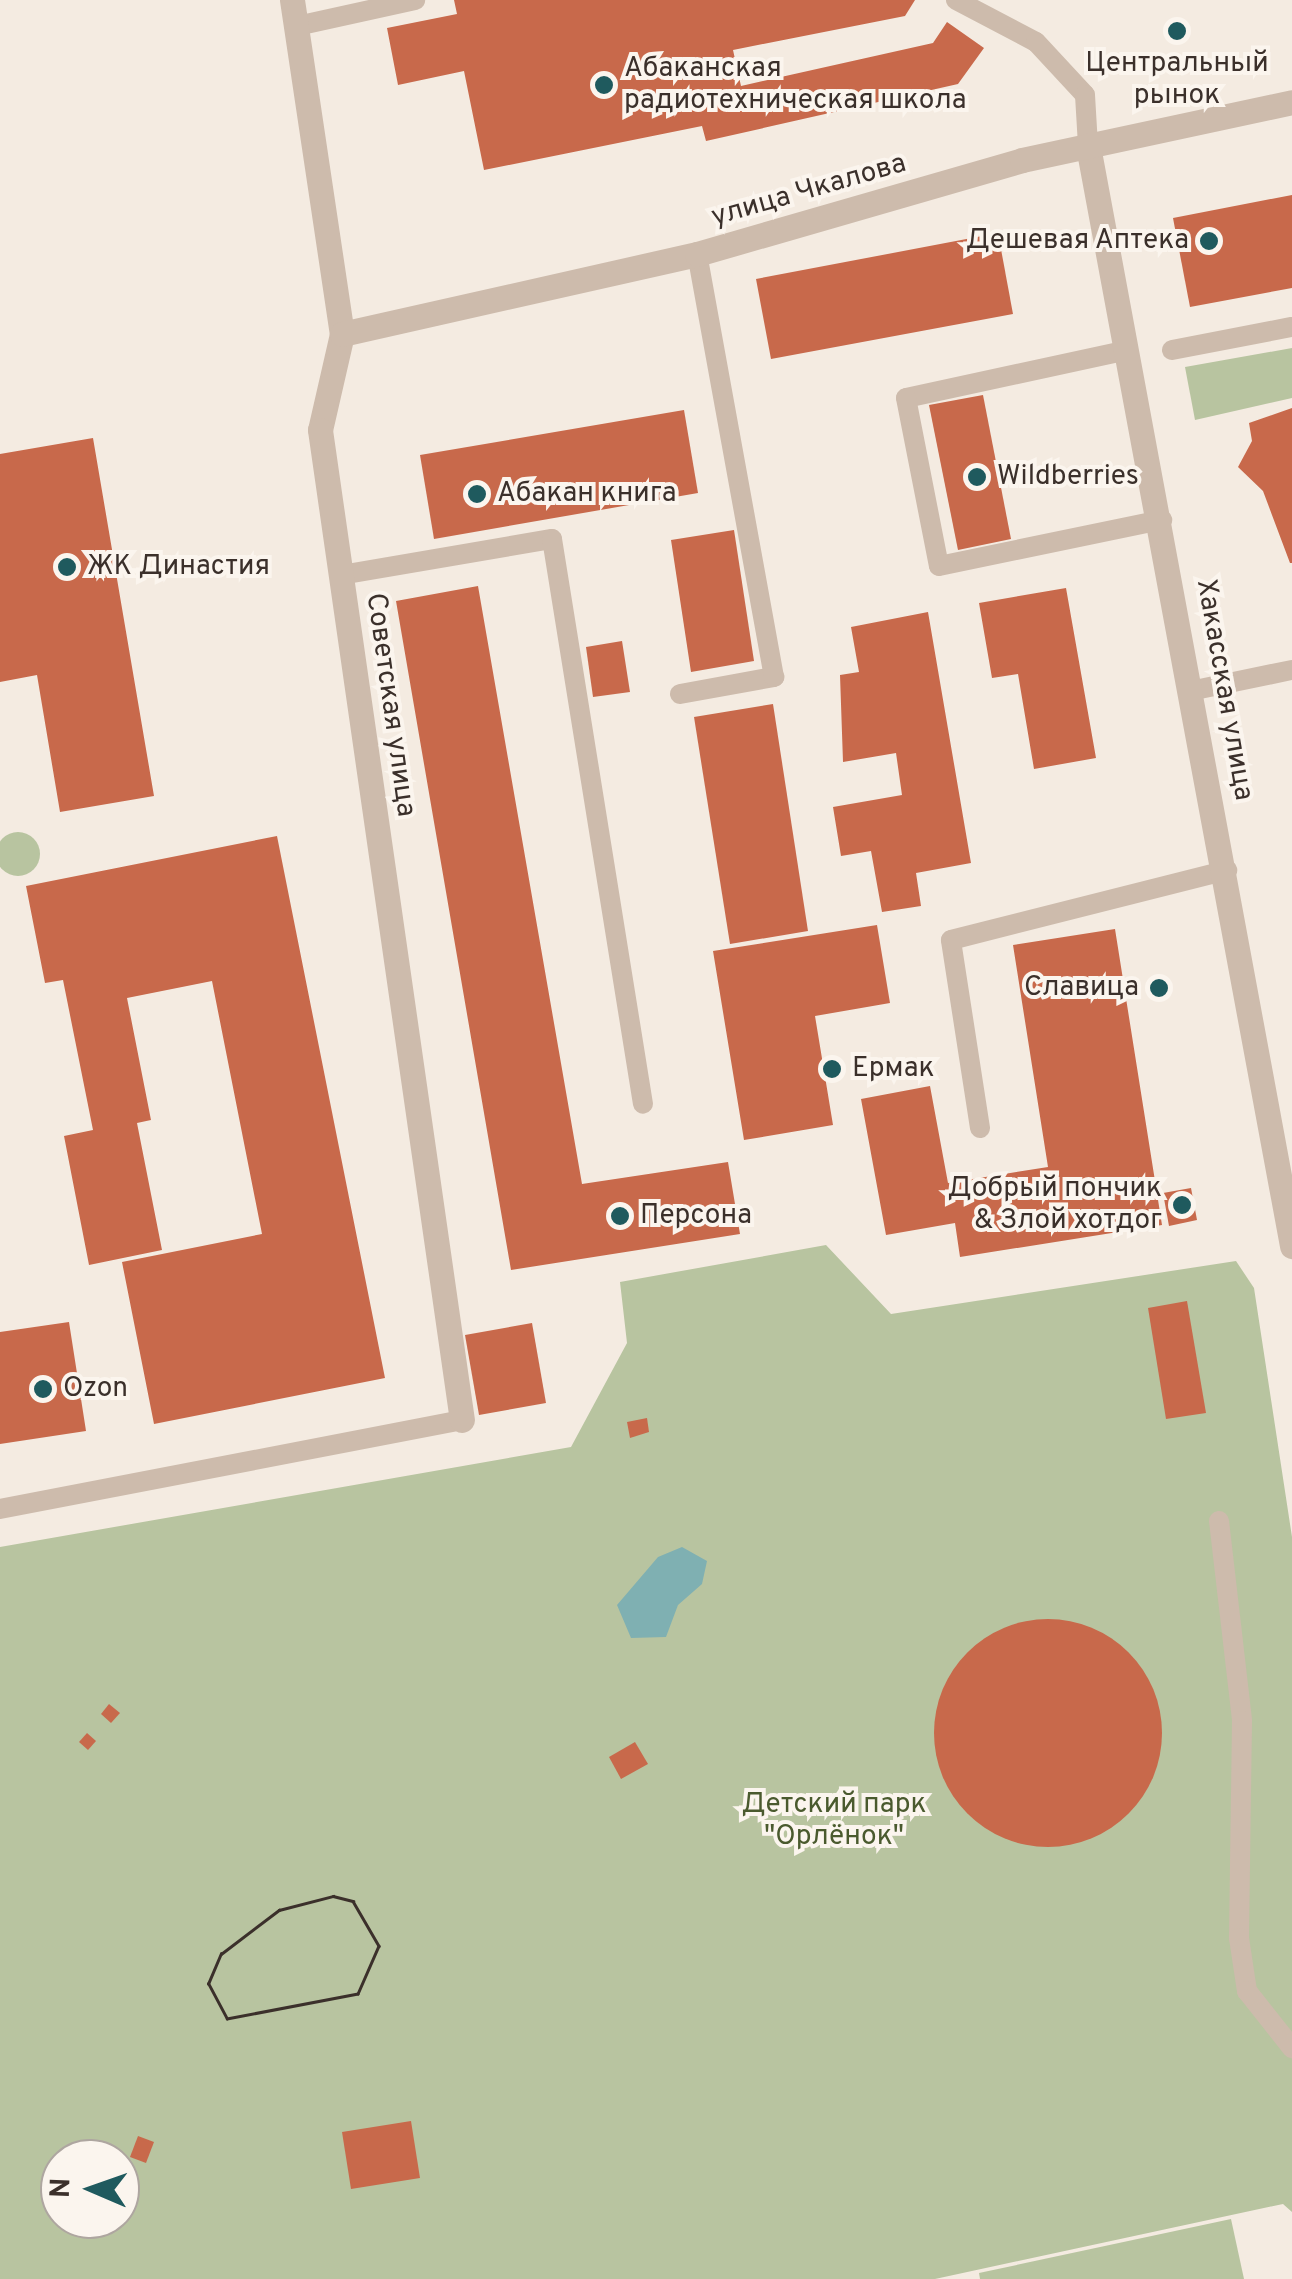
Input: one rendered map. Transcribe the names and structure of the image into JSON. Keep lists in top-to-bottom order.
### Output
{
  "streets": {
    "street": ["улица Чкалова", "Хакасская улица", "Советская улица"]
  },
  "crossings": [
    ["улица Чкалова", "Хакасская улица"],
    ["улица Чкалова", "Советская улица"]
  ],
  "parks": ["Детский парк \"Орлёнок\""],
  "places": [
    "Центральный рынок",
    "Абаканская радиотехническая школа",
    "Дешевая Аптека",
    "Wildberries",
    "Абакан книга",
    "ЖК Династия",
    "Славица",
    "Ермак",
    "Добрый пончик & Злой хотдог",
    "Персона",
    "Ozon"
  ],
  "north": "left"
}
